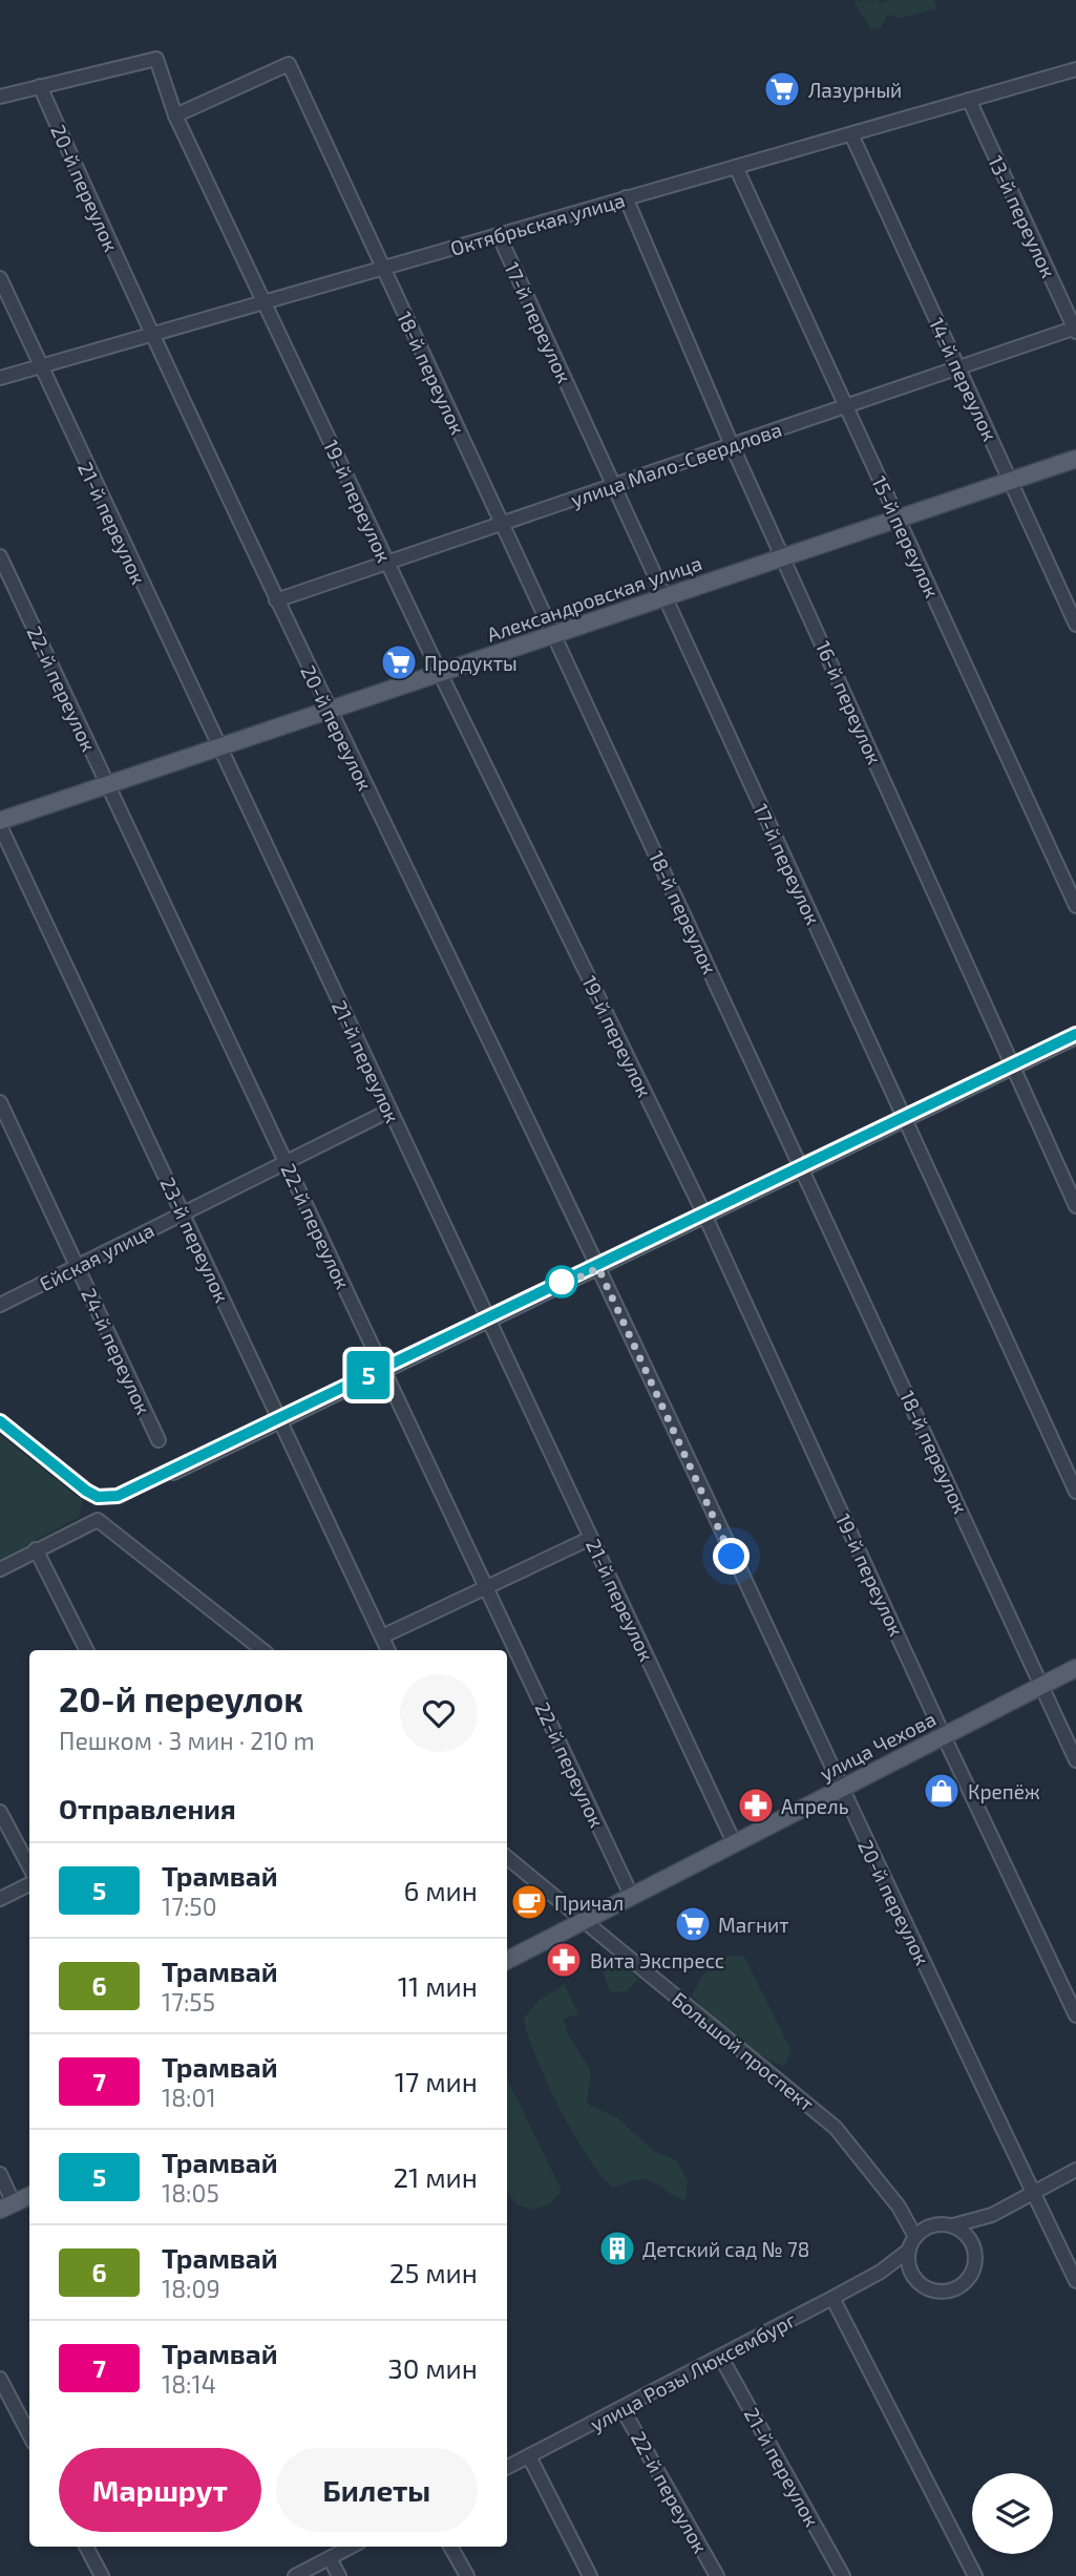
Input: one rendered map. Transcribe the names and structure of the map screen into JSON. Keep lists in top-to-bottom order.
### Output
{
  "streets": {
    "main road": ["Александровская улица", "улица Чехова"],
    "street": [
      "20-й переулок",
      "13-й переулок",
      "Октябрьская улица",
      "17-й переулок",
      "18-й переулок",
      "14-й переулок",
      "улица Мало-Свердлова",
      "19-й переулок",
      "21-й переулок",
      "15-й переулок",
      "22-й переулок",
      "16-й переулок",
      "23-й переулок",
      "Ейская улица",
      "24-й переулок",
      "Большой проспект",
      "улица Розы Люксембург"
    ]
  },
  "crossings": [
    ["20-й переулок", "Октябрьская улица"],
    ["20-й переулок", "улица Мало-Свердлова"],
    ["20-й переулок", "19-й переулок"],
    ["20-й переулок", "Александровская улица"],
    ["20-й переулок", "улица Чехова"],
    ["13-й переулок", "Октябрьская улица"],
    ["13-й переулок", "улица Мало-Свердлова"],
    ["Октябрьская улица", "17-й переулок"],
    ["Октябрьская улица", "18-й переулок"],
    ["Октябрьская улица", "14-й переулок"],
    ["Октябрьская улица", "19-й переулок"],
    ["Октябрьская улица", "21-й переулок"],
    ["Октябрьская улица", "15-й переулок"],
    ["Октябрьская улица", "16-й переулок"],
    ["17-й переулок", "улица Мало-Свердлова"],
    ["17-й переулок", "Александровская улица"],
    ["18-й переулок", "улица Мало-Свердлова"],
    ["18-й переулок", "19-й переулок"],
    ["18-й переулок", "Александровская улица"],
    ["18-й переулок", "улица Чехова"],
    ["14-й переулок", "улица Мало-Свердлова"],
    ["14-й переулок", "Александровская улица"],
    ["улица Мало-Свердлова", "19-й переулок"],
    ["улица Мало-Свердлова", "15-й переулок"],
    ["улица Мало-Свердлова", "16-й переулок"],
    ["19-й переулок", "Александровская улица"],
    ["19-й переулок", "улица Чехова"],
    ["21-й переулок", "Александровская улица"],
    ["21-й переулок", "Ейская улица"],
    ["21-й переулок", "улица Чехова"],
    ["21-й переулок", "улица Розы Люксембург"],
    ["15-й переулок", "Александровская улица"],
    ["Александровская улица", "22-й переулок"],
    ["Александровская улица", "16-й переулок"],
    ["Александровская улица", "23-й переулок"],
    ["22-й переулок", "Ейская улица"],
    ["22-й переулок", "улица Чехова"],
    ["22-й переулок", "улица Розы Люксембург"],
    ["23-й переулок", "Ейская улица"],
    ["Ейская улица", "24-й переулок"],
    ["улица Чехова", "Большой проспект"],
    ["Большой проспект", "улица Розы Люксембург"]
  ],
  "places": {
    "supermarket": ["Лазурный", "Продукты", "Магнит"],
    "shop": ["Крепёж"],
    "pharmacy": ["Апрель", "Вита Экспресс"],
    "cafe": ["Причал"],
    "building": ["Детский сад № 78"]
  },
  "lines": ["tram line 5"],
  "page": {
    "on_map": "5",
    "heading": [
      ["20-й переулок", "Пешком · 3 мин · 210 m"],
      "Отправления"
    ],
    "list": [
      {
        "mark": "5",
        "name": "Трамвай",
        "note": "17:50",
        "value": "6 мин"
      },
      {
        "mark": "6",
        "name": "Трамвай",
        "note": "17:55",
        "value": "11 мин"
      },
      {
        "mark": "7",
        "name": "Трамвай",
        "note": "18:01",
        "value": "17 мин"
      },
      {
        "mark": "5",
        "name": "Трамвай",
        "note": "18:05",
        "value": "21 мин"
      },
      {
        "mark": "6",
        "name": "Трамвай",
        "note": "18:09",
        "value": "25 мин"
      },
      {
        "mark": "7",
        "name": "Трамвай",
        "note": "18:14",
        "value": "30 мин"
      }
    ],
    "buttons": ["Маршрут", "Билеты"]
  }
}
